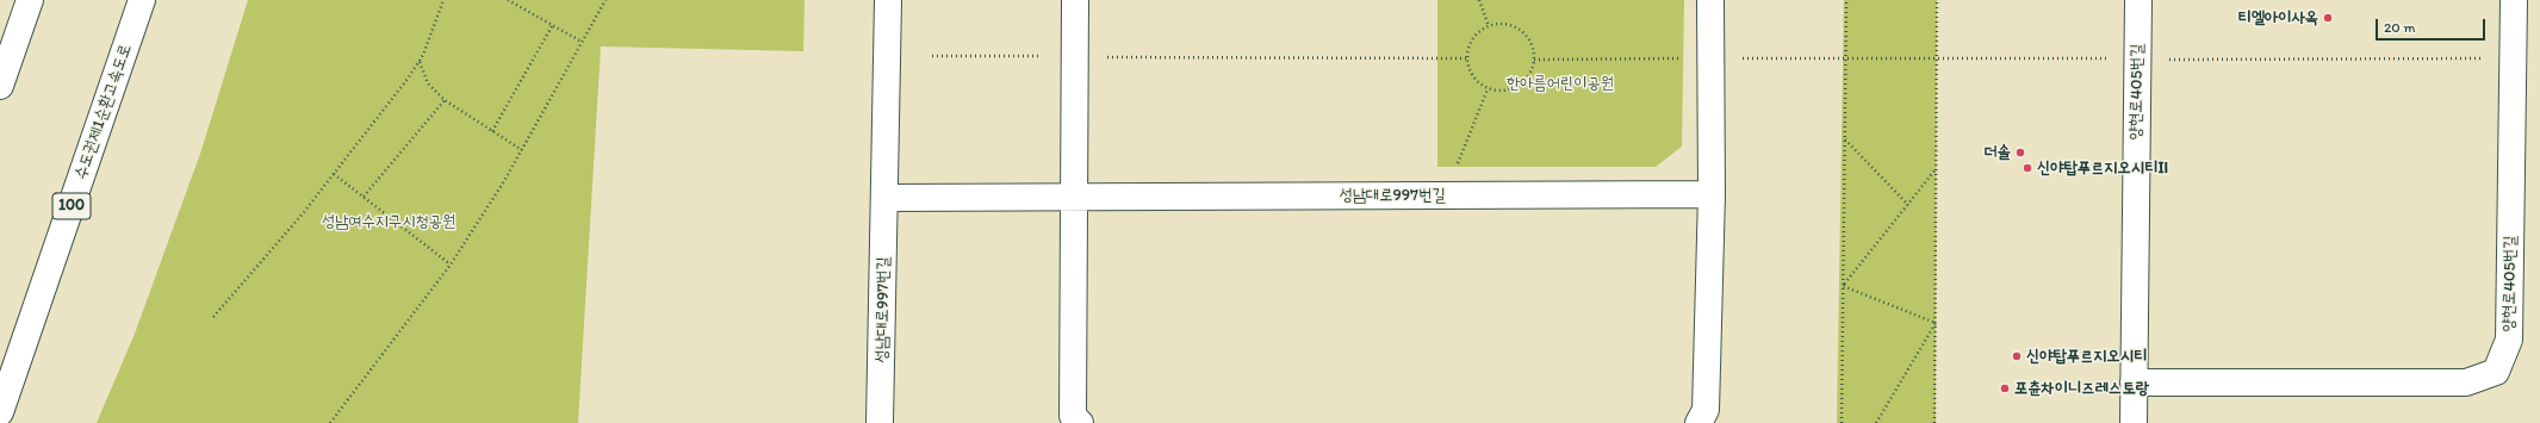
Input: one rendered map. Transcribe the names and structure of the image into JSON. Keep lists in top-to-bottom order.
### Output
{
  "streets": {
    "main road": [
      "양현로405번길",
      "수도권제1순환고속도로",
      "성남대로997번길",
      "100"
    ]
  },
  "parks": ["한아름어린이공원", "성남여수지구시청공원"],
  "places": [
    "티엘아이사옥",
    "더솔",
    "신야탑푸르지오시티II",
    "신야탑푸르지오시티",
    "포츈차이니즈레스토랑"
  ],
  "scale_bar": "20 m"
}
